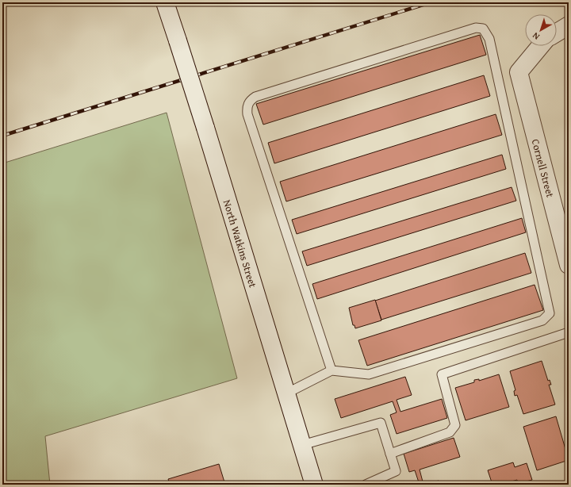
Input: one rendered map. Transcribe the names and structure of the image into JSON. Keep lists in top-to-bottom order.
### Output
{
  "streets": {
    "main road": ["Cornell Street", "North Watkins Street"]
  },
  "north": "bottom left"
}
